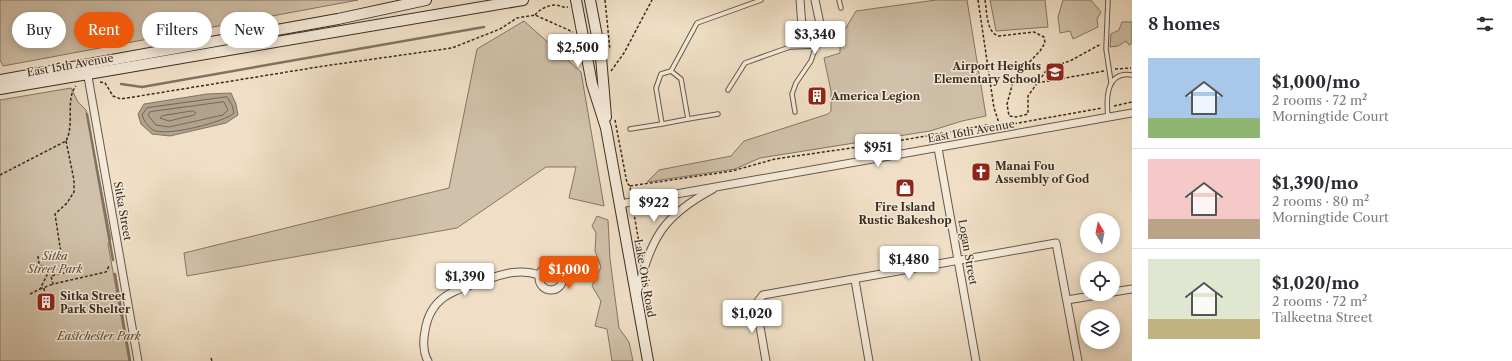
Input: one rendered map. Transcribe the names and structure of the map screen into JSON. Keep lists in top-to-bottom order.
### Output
{
  "streets": {
    "main road": ["East 15th Avenue", "Lake Otis Road"],
    "street": ["East 16th Avenue", "Sitka Street", "Logan Street"]
  },
  "crossings": [
    ["East 15th Avenue", "Sitka Street"],
    ["East 16th Avenue", "Logan Street"],
    ["East 16th Avenue", "Lake Otis Road"]
  ],
  "parks": ["Sitka Street Park", "Eastchester Park"],
  "places": {
    "school or university": ["Airport Heights Elementary School"],
    "building": ["America Legion", "Sitka Street Park Shelter"],
    "church": ["Manai Fou Assembly of God"],
    "shop": ["Fire Island Rustic Bakeshop"]
  },
  "north": "top",
  "page": {
    "heading": "8 homes",
    "chip": [
      "Buy",
      "Rent",
      "Filters",
      "New"
    ],
    "price": [
      "$3,340",
      "$2,500",
      "$951",
      "$922",
      "$1,480",
      "$1,000",
      "$1,390",
      "$1,020"
    ],
    "list": [
      {
        "name": "$1,000/mo",
        "note": "2 rooms · 72 m² · Morningtide Court"
      },
      {
        "name": "$1,390/mo",
        "note": "2 rooms · 80 m² · Morningtide Court"
      },
      {
        "name": "$1,020/mo",
        "note": "2 rooms · 72 m² · Talkeetna Street"
      }
    ]
  }
}
